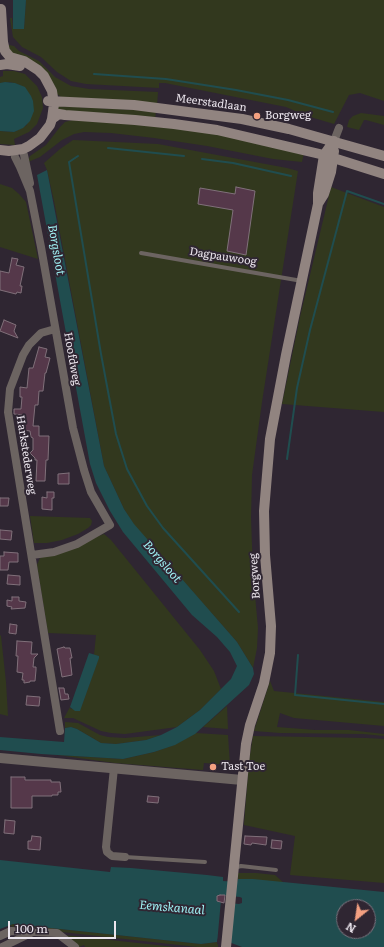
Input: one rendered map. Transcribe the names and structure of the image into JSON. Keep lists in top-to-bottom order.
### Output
{
  "streets": {
    "main road": ["Meerstadlaan", "Borgweg"],
    "street": ["Hoofdweg", "Harkstederweg"],
    "lane": ["Dagpauwoog"]
  },
  "crossings": [
    ["Meerstadlaan", "Borgweg"],
    ["Dagpauwoog", "Borgweg"],
    ["Hoofdweg", "Harkstederweg"]
  ],
  "water": ["Borgsloot", "Eemskanaal"],
  "places": ["Borgweg", "Tast Toe"],
  "scale_bar": "100 m",
  "north": "bottom left"
}
